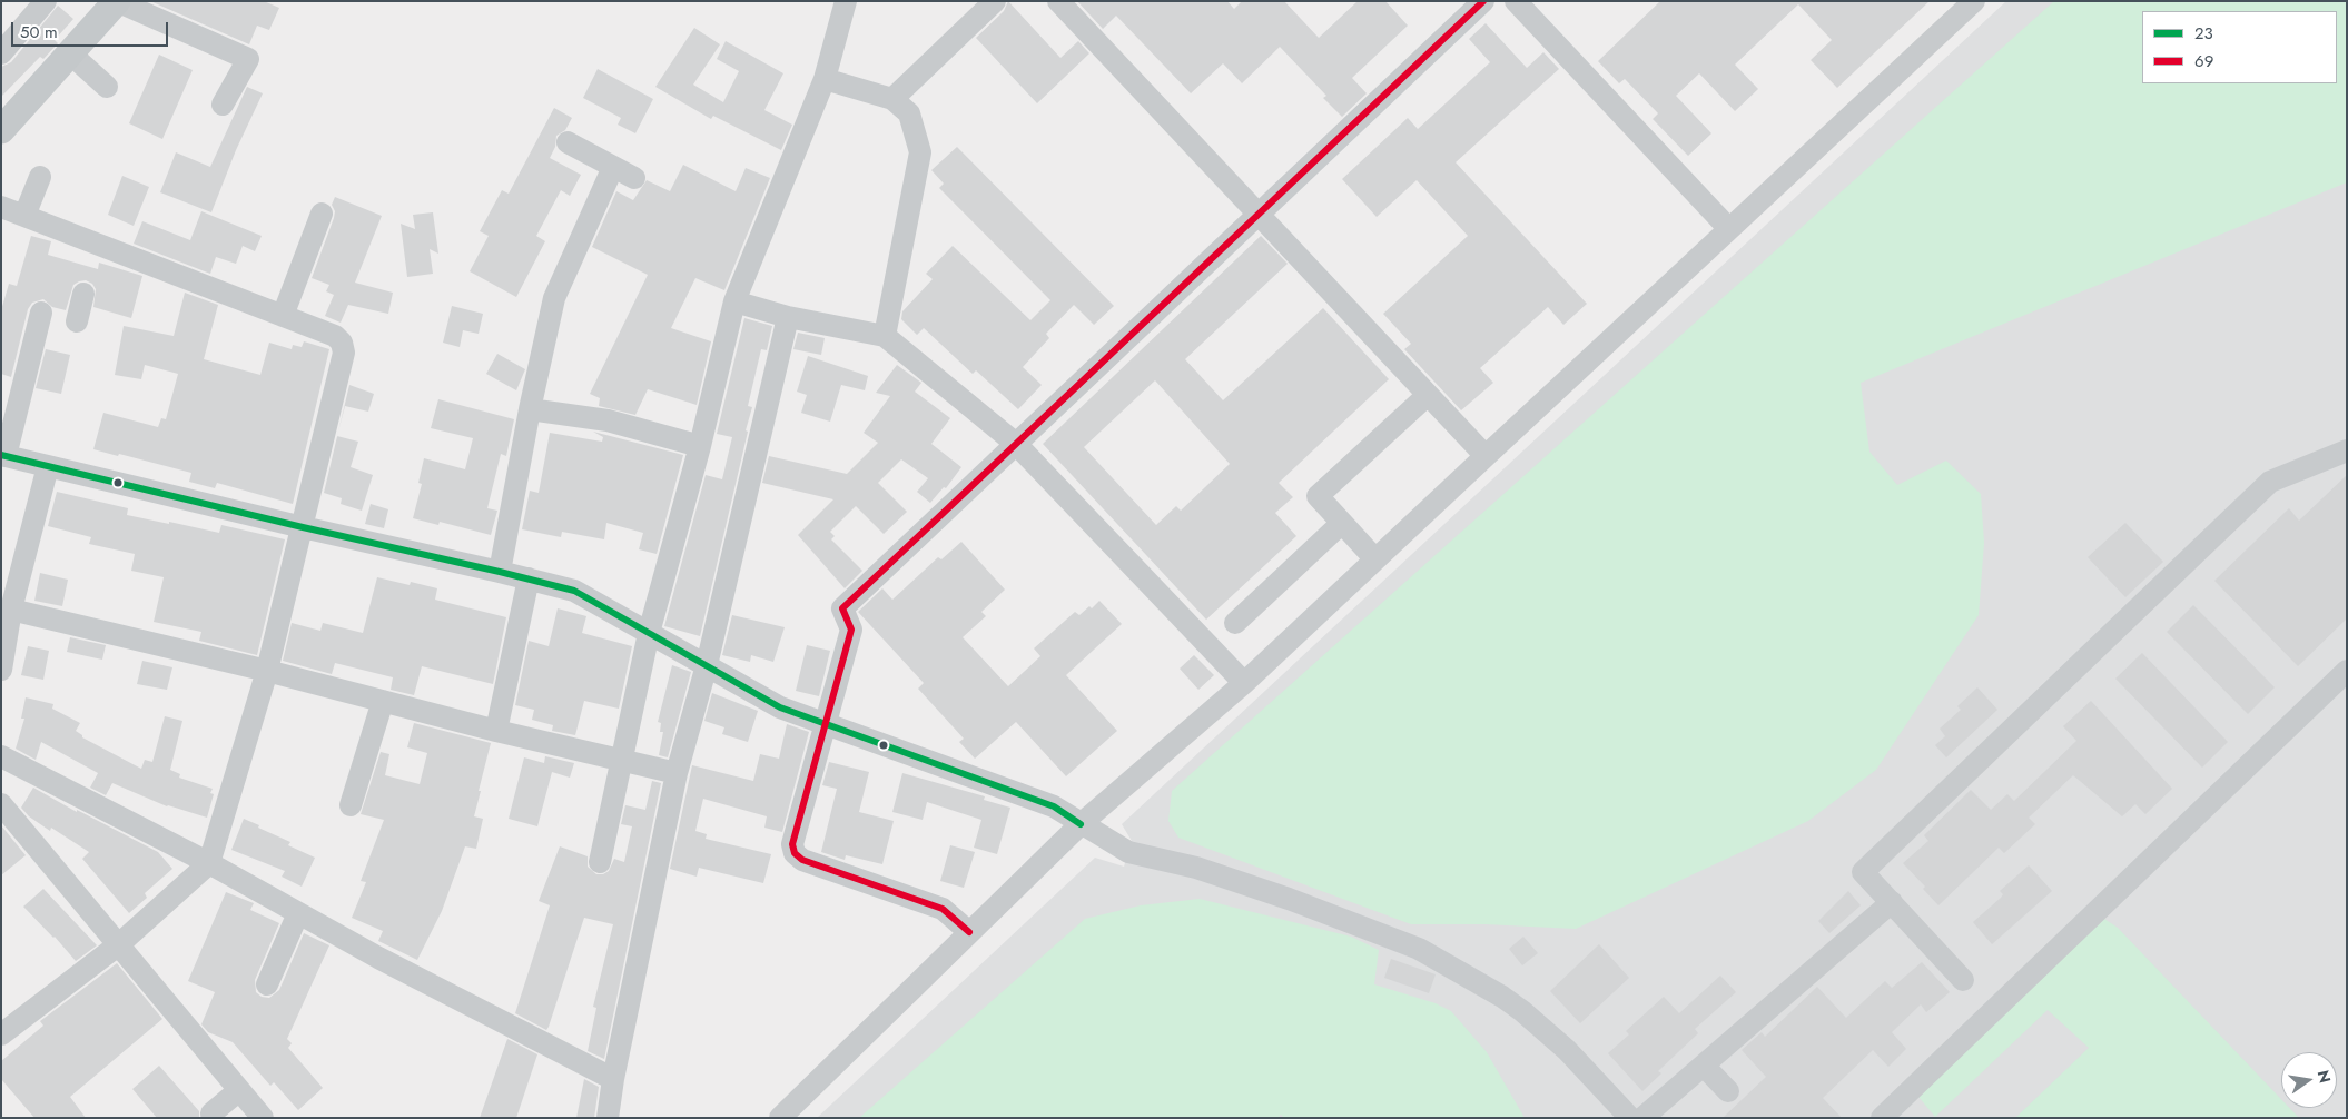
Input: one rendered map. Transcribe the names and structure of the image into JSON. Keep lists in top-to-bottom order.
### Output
{
  "lines": ["transit line 69", "transit line 23"],
  "legend": ["23", "69"],
  "scale_bar": "50 m",
  "north": "right"
}
